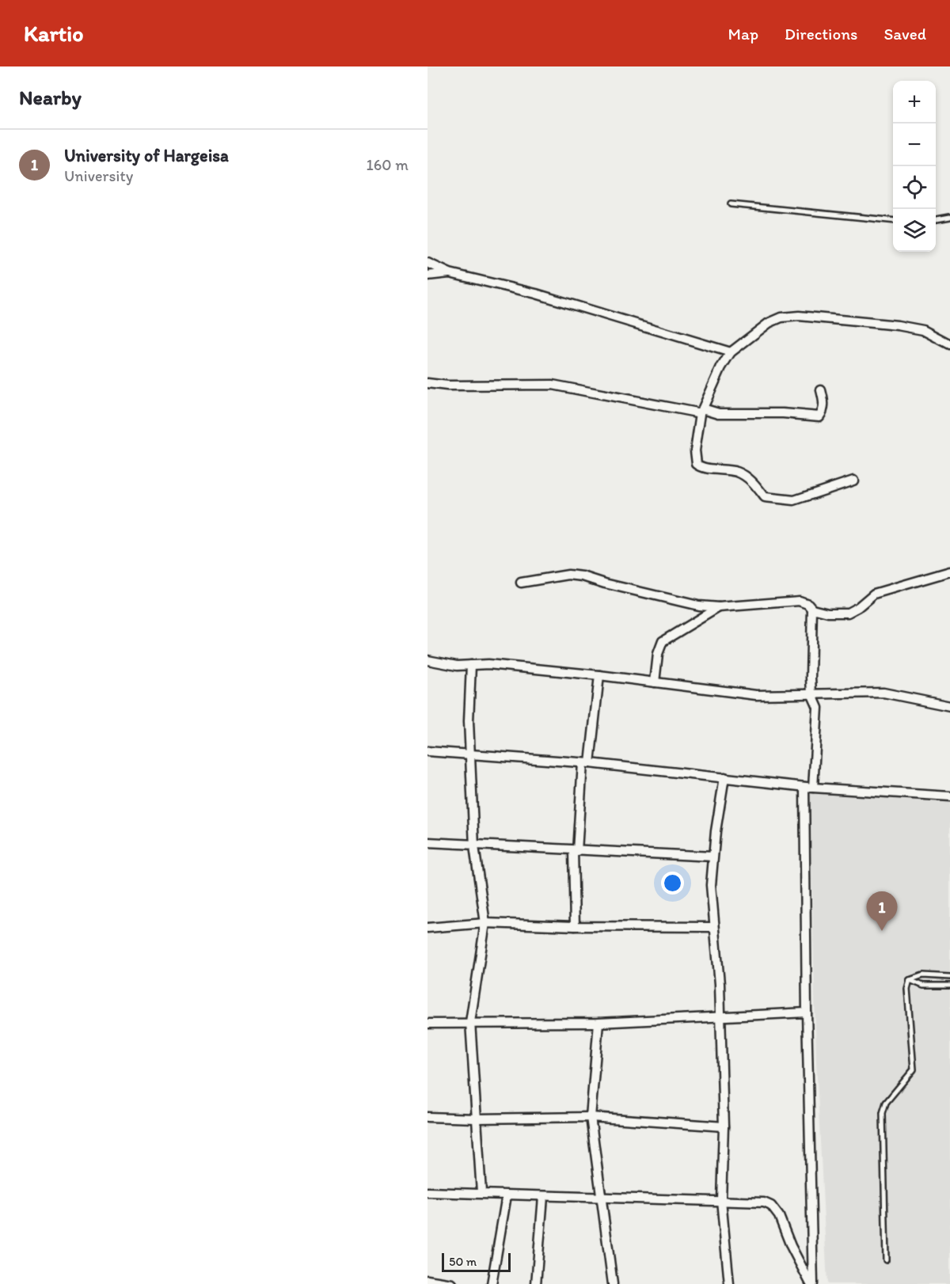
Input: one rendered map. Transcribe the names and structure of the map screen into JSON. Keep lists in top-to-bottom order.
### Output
{
  "scale_bar": "50 m",
  "page": {
    "header": "Kartio",
    "nav": ["Map", "Directions", "Saved"],
    "heading": "Nearby",
    "map_buttons": ["+", "−"],
    "list": [
      {
        "mark": "1",
        "name": "University of Hargeisa",
        "note": "University",
        "value": "160 m"
      }
    ],
    "pins": "1",
    "scale": "50 m"
  }
}
